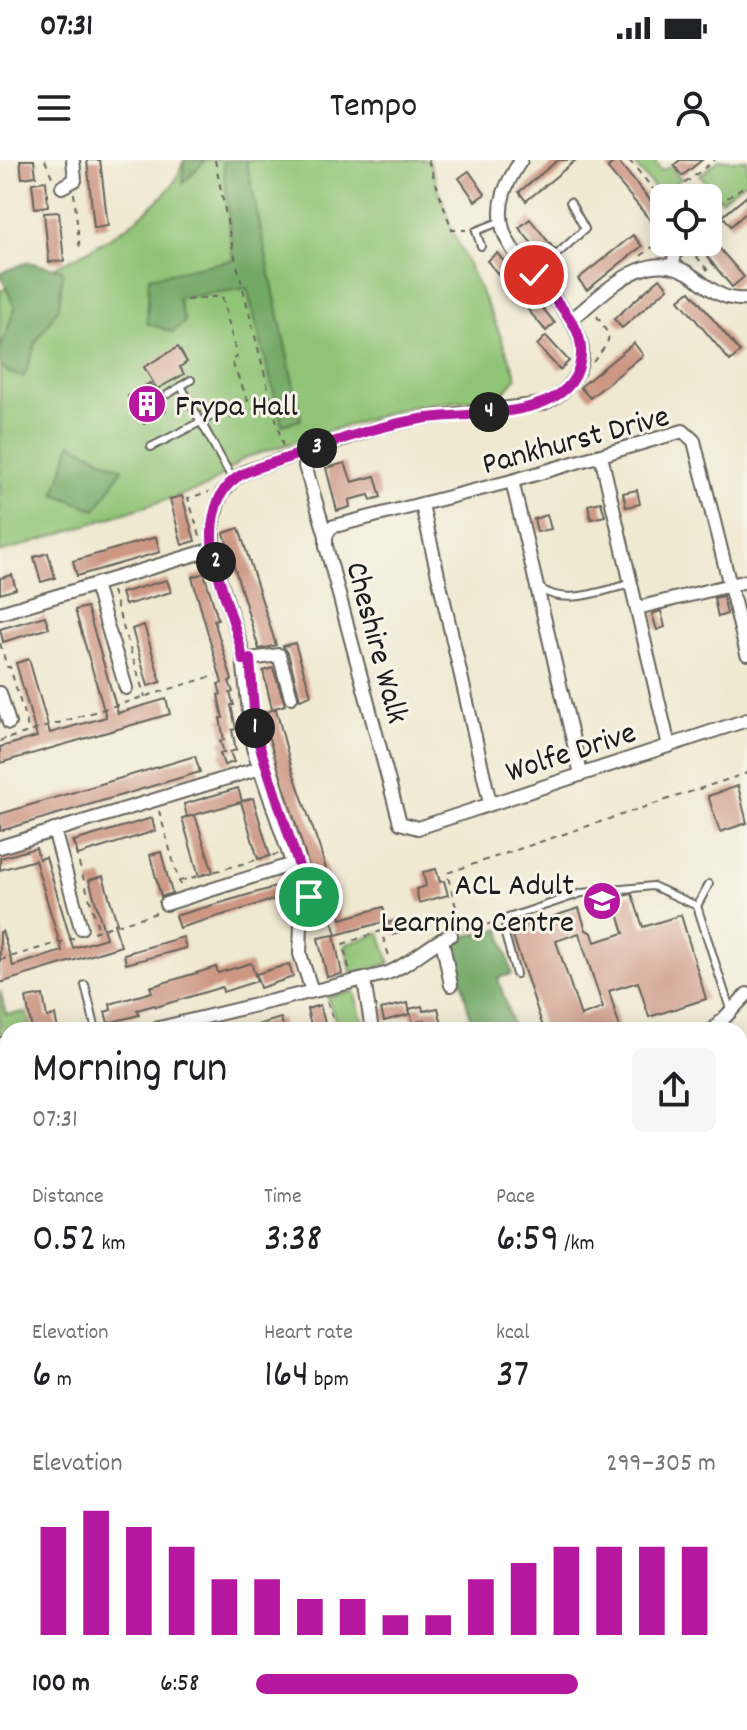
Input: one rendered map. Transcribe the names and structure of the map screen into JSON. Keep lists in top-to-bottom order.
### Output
{
  "streets": {
    "street": ["Pankhurst Drive", "Cheshire Walk", "Wolfe Drive"]
  },
  "crossings": [
    ["Pankhurst Drive", "Cheshire Walk"],
    ["Cheshire Walk", "Wolfe Drive"]
  ],
  "places": {
    "building": ["Frypa Hall"],
    "school or university": ["ACL Adult Learning Centre"]
  },
  "page": {
    "status": "07:31",
    "header": "Tempo",
    "pins": [
      "4",
      "3",
      "2",
      "1"
    ],
    "heading": ["Morning run", "07:31"],
    "stats": [
      ["Distance", "0.52 km"],
      ["Time", "3:38"],
      ["Pace", "6:59 /km"],
      ["Elevation", "6 m"],
      ["Heart rate", "164 bpm"],
      ["kcal", "37"]
    ],
    "chart": ["Elevation", "299–305 m"],
    "list": [
      {
        "name": "100 m",
        "note": "6:58"
      }
    ]
  }
}
